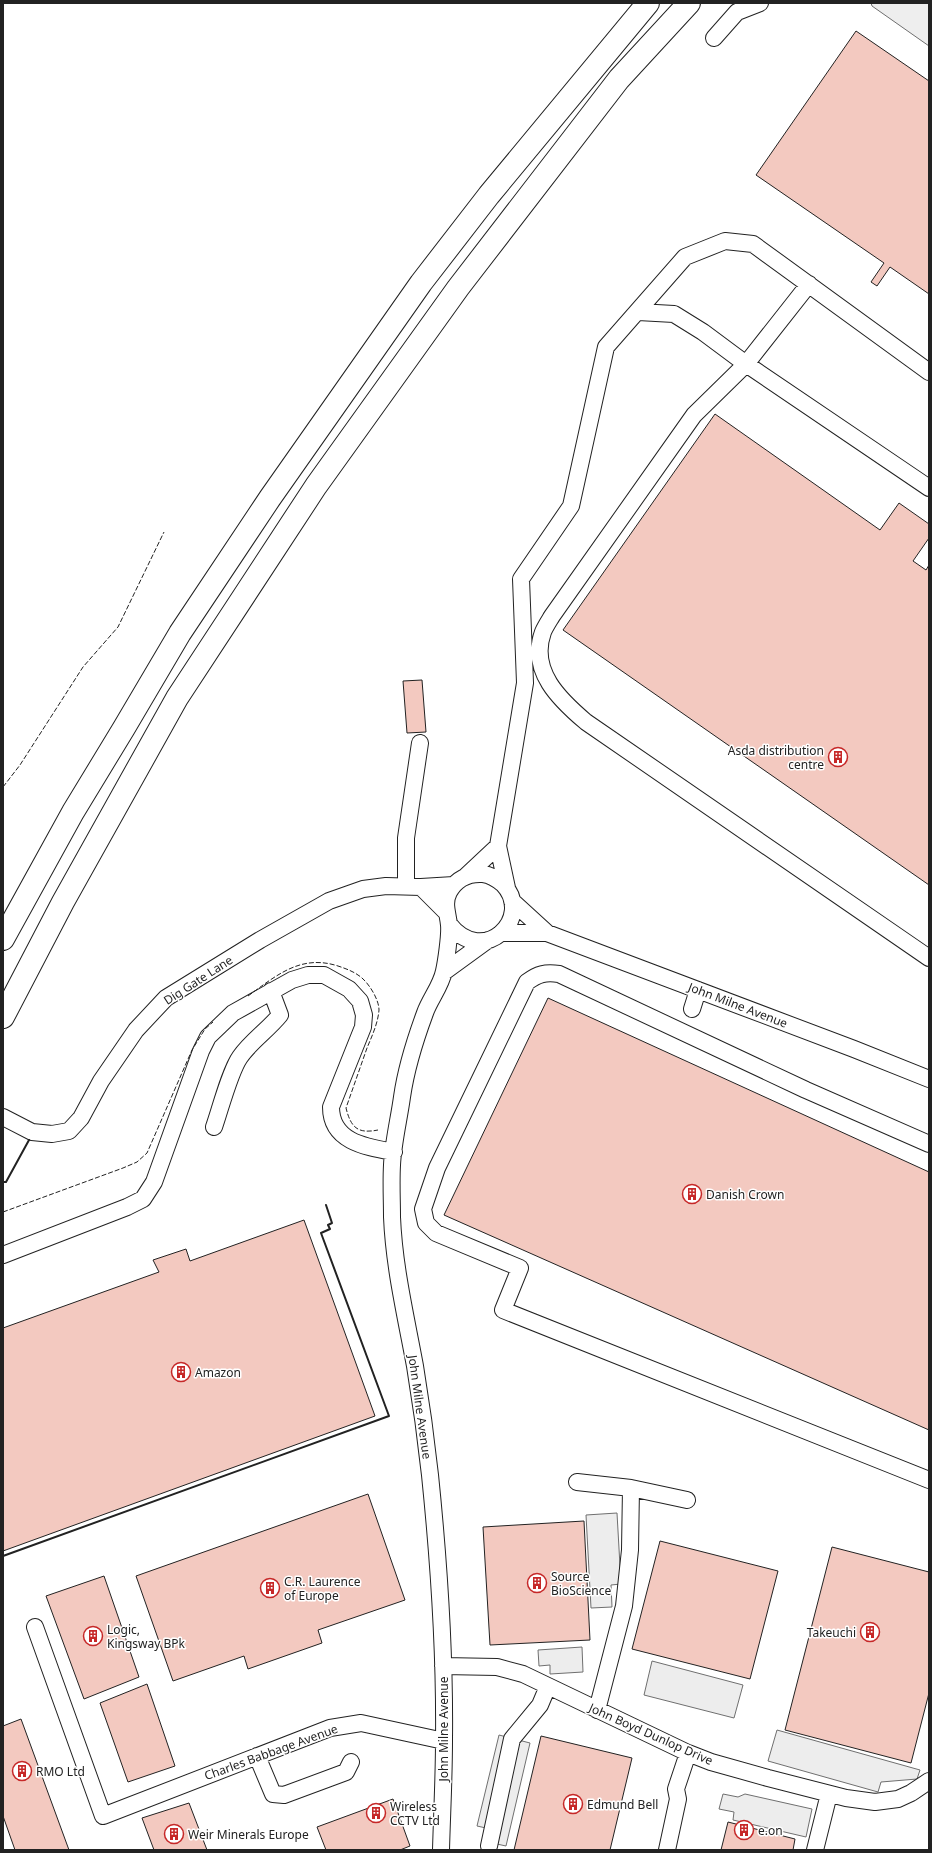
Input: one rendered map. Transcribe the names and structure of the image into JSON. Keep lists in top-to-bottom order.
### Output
{
  "streets": {
    "street": [
      "Dig Gate Lane",
      "John Milne Avenue",
      "John Boyd Dunlop Drive",
      "Charles Babbage Avenue"
    ]
  },
  "crossings": [
    ["Dig Gate Lane", "John Milne Avenue"],
    ["John Milne Avenue", "John Boyd Dunlop Drive"],
    ["John Milne Avenue", "Charles Babbage Avenue"]
  ],
  "places": {
    "building": [
      "Asda distribution centre",
      "Danish Crown",
      "Amazon",
      "Source BioScience",
      "C.R. Laurence of Europe",
      "Takeuchi",
      "Logic, Kingsway BPk",
      "RMO Ltd",
      "Edmund Bell",
      "Wireless CCTV Ltd",
      "e.on",
      "Weir Minerals Europe"
    ]
  }
}
